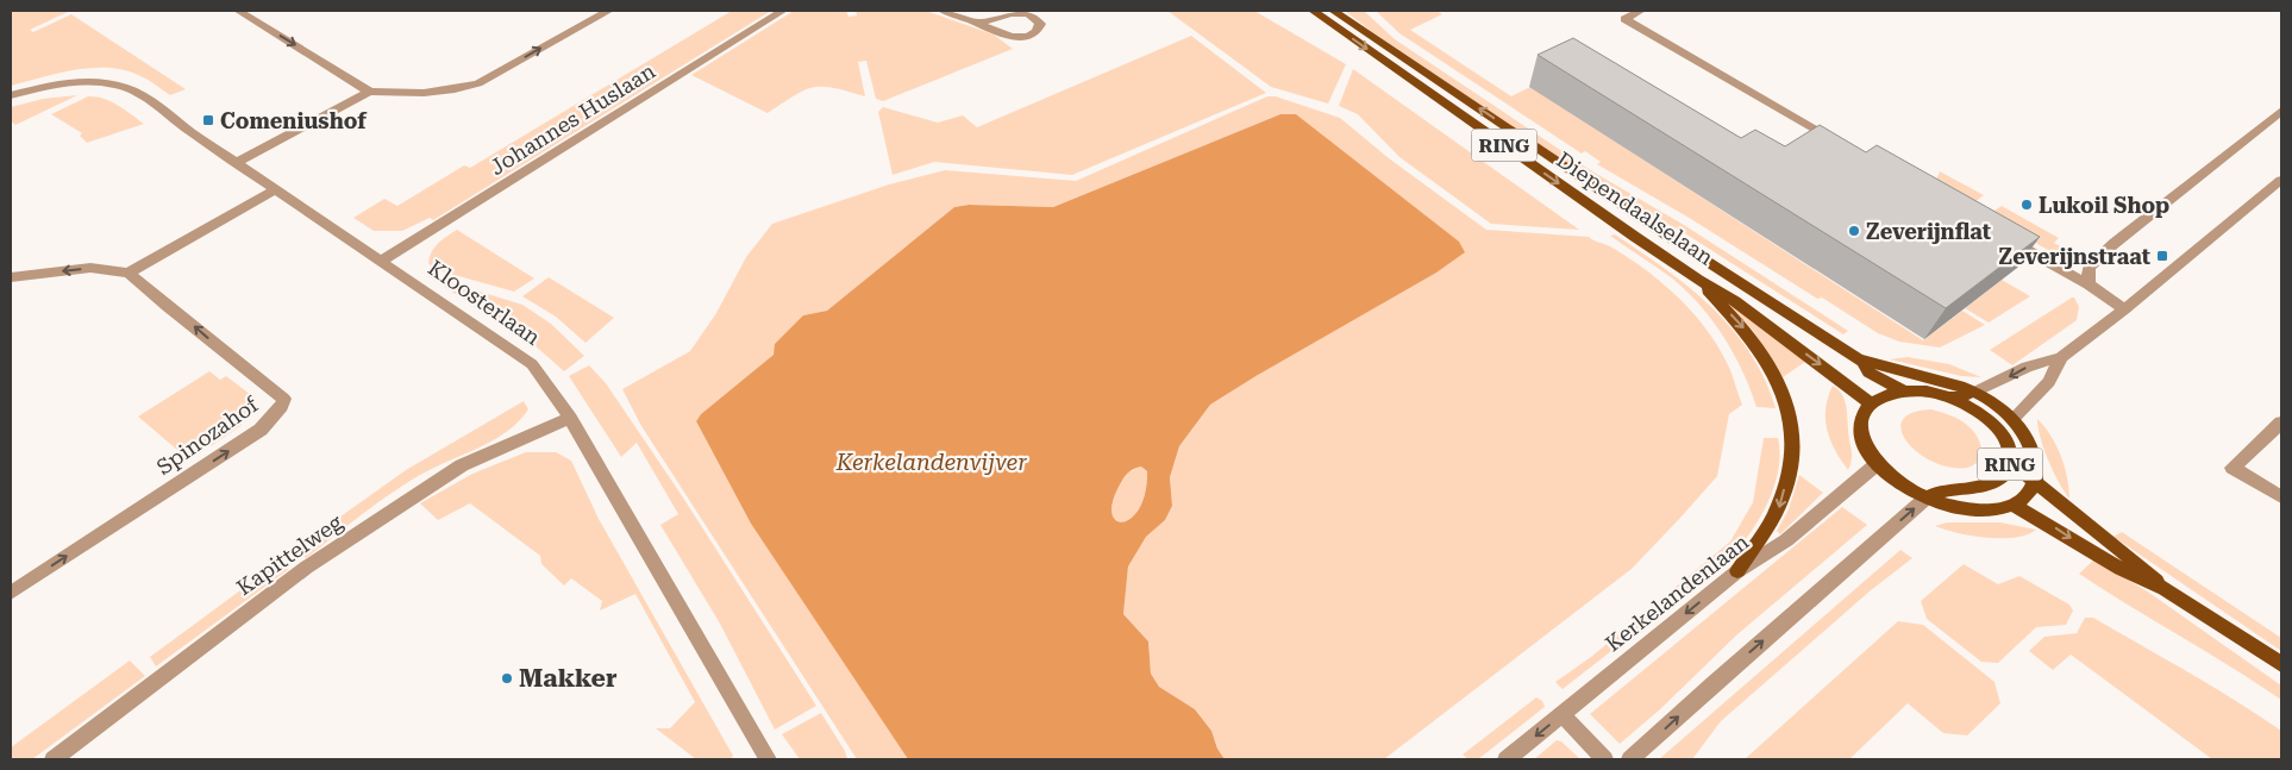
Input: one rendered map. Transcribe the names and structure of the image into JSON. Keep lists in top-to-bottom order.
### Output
{
  "streets": {
    "main road": ["RING", "Diependaalselaan"],
    "street": [
      "Johannes Huslaan",
      "Kloosterlaan",
      "Spinozahof",
      "Kapittelweg",
      "Kerkelandenlaan"
    ]
  },
  "crossings": [
    ["Johannes Huslaan", "Kloosterlaan"],
    ["RING", "Diependaalselaan"],
    ["RING", "Kerkelandenlaan"],
    ["Diependaalselaan", "Kerkelandenlaan"],
    ["Kloosterlaan", "Kapittelweg"]
  ],
  "water": ["Kerkelandenvijver"],
  "places": {
    "transit": ["Comeniushof", "Zeverijnstraat"],
    "other": ["Lukoil Shop", "Zeverijnflat", "Makker"]
  }
}
